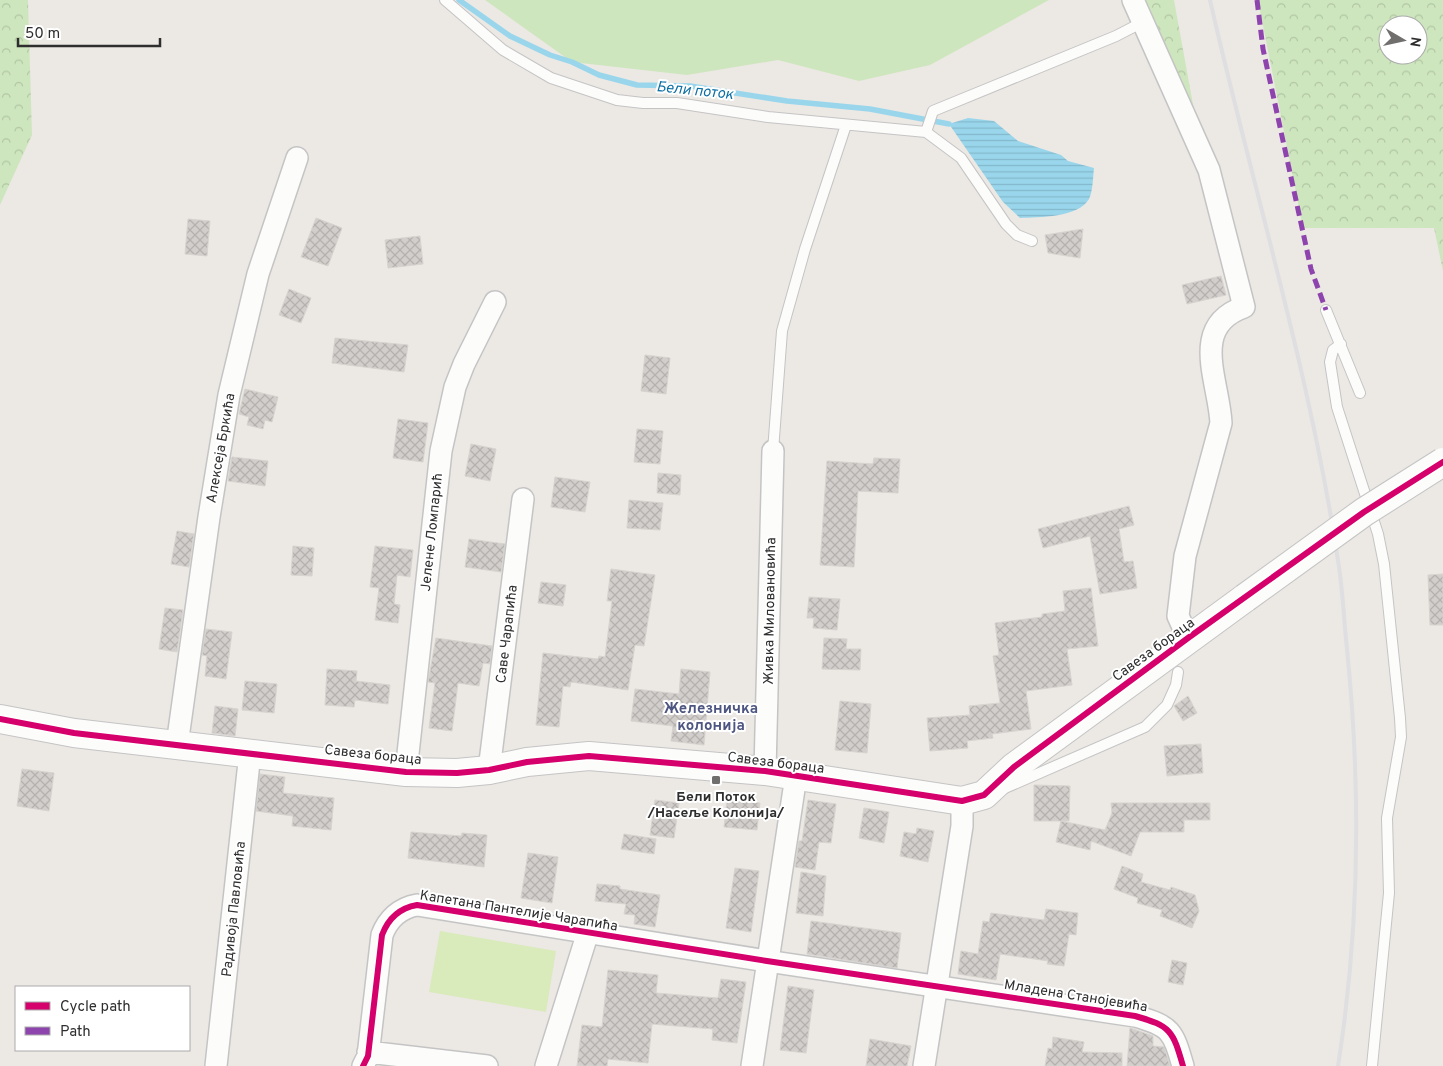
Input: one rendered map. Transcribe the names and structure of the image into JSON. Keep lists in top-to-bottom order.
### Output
{
  "streets": {
    "street": [
      "Алексеја Бркића",
      "Јелене Ломпарић",
      "Живка Миловановића",
      "Саве Чарапића",
      "Савеза бораца",
      "Радивоја Павловића",
      "Капетана Пантелије Чарапића",
      "Младена Станојевића"
    ]
  },
  "crossings": [
    ["Алексеја Бркића", "Савеза бораца"],
    ["Јелене Ломпарић", "Савеза бораца"],
    ["Живка Миловановића", "Савеза бораца"],
    ["Саве Чарапића", "Савеза бораца"],
    ["Савеза бораца", "Радивоја Павловића"],
    ["Капетана Пантелије Чарапића", "Младена Станојевића"]
  ],
  "districts": ["Железничка колонија"],
  "water": ["Бели поток"],
  "places": {
    "transit": ["Бели Поток /Насеље Колонија/"]
  },
  "legend": ["Cycle path", "Path"],
  "scale_bar": "50 m",
  "north": "right"
}
